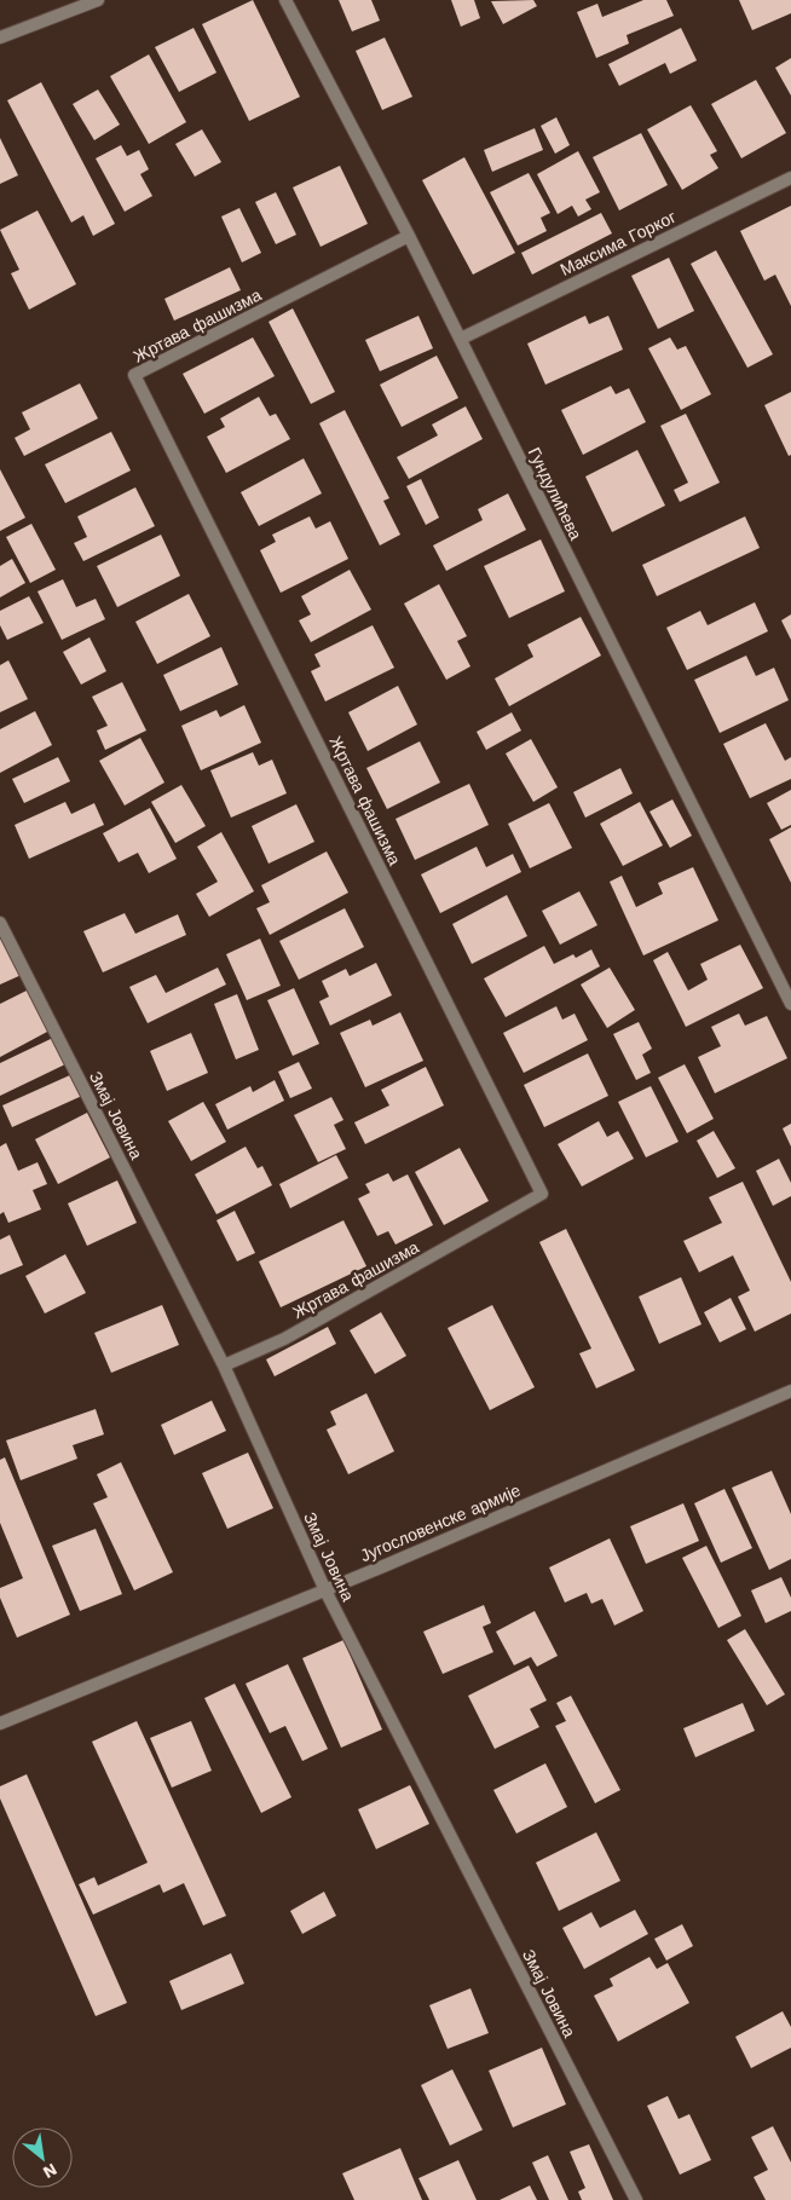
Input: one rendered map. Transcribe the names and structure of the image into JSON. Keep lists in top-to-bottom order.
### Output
{
  "streets": {
    "street": [
      "Максима Горког",
      "Жртава фашизма",
      "Гундулићева",
      "Змај Јовина",
      "Југословенске армије"
    ]
  },
  "crossings": [
    ["Максима Горког", "Гундулићева"],
    ["Жртава фашизма", "Гундулићева"],
    ["Жртава фашизма", "Змај Јовина"],
    ["Змај Јовина", "Југословенске армије"]
  ],
  "north": "bottom right"
}
